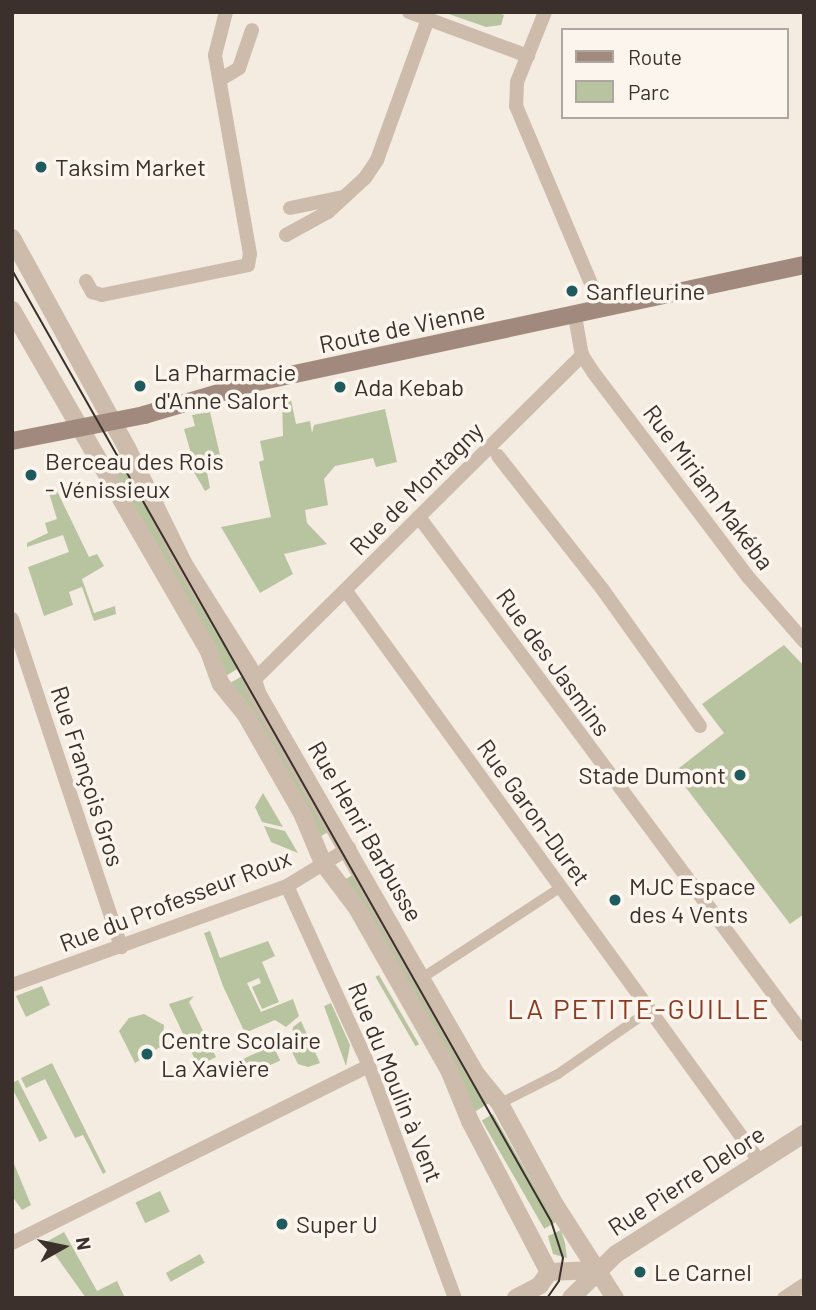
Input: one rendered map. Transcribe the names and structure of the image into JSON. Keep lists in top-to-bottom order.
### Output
{
  "streets": {
    "main road": ["Route de Vienne"],
    "street": [
      "Rue Miriam Makéba",
      "Rue de Montagny",
      "Rue des Jasmins",
      "Rue François Gros",
      "Rue Garon-Duret",
      "Rue Henri Barbusse",
      "Rue du Professeur Roux",
      "Rue du Moulin à Vent",
      "Rue Pierre Delore"
    ]
  },
  "crossings": [
    ["Route de Vienne", "Rue Henri Barbusse"],
    ["Rue Miriam Makéba", "Rue de Montagny"],
    ["Rue de Montagny", "Rue des Jasmins"],
    ["Rue de Montagny", "Rue Garon-Duret"],
    ["Rue de Montagny", "Rue Henri Barbusse"],
    ["Rue François Gros", "Rue du Professeur Roux"],
    ["Rue Garon-Duret", "Rue Pierre Delore"],
    ["Rue Henri Barbusse", "Rue du Professeur Roux"],
    ["Rue Henri Barbusse", "Rue Pierre Delore"],
    ["Rue du Professeur Roux", "Rue du Moulin à Vent"]
  ],
  "districts": ["LA PETITE-GUILLE"],
  "places": [
    "Taksim Market",
    "Sanfleurine",
    "La Pharmacie d'Anne Salort",
    "Ada Kebab",
    "Berceau des Rois - Vénissieux",
    "Stade Dumont",
    "MJC Espace des 4 Vents",
    "Centre Scolaire La Xavière",
    "Super U",
    "Le Carnel"
  ],
  "legend": ["Route", "Parc"],
  "north": "right"
}
